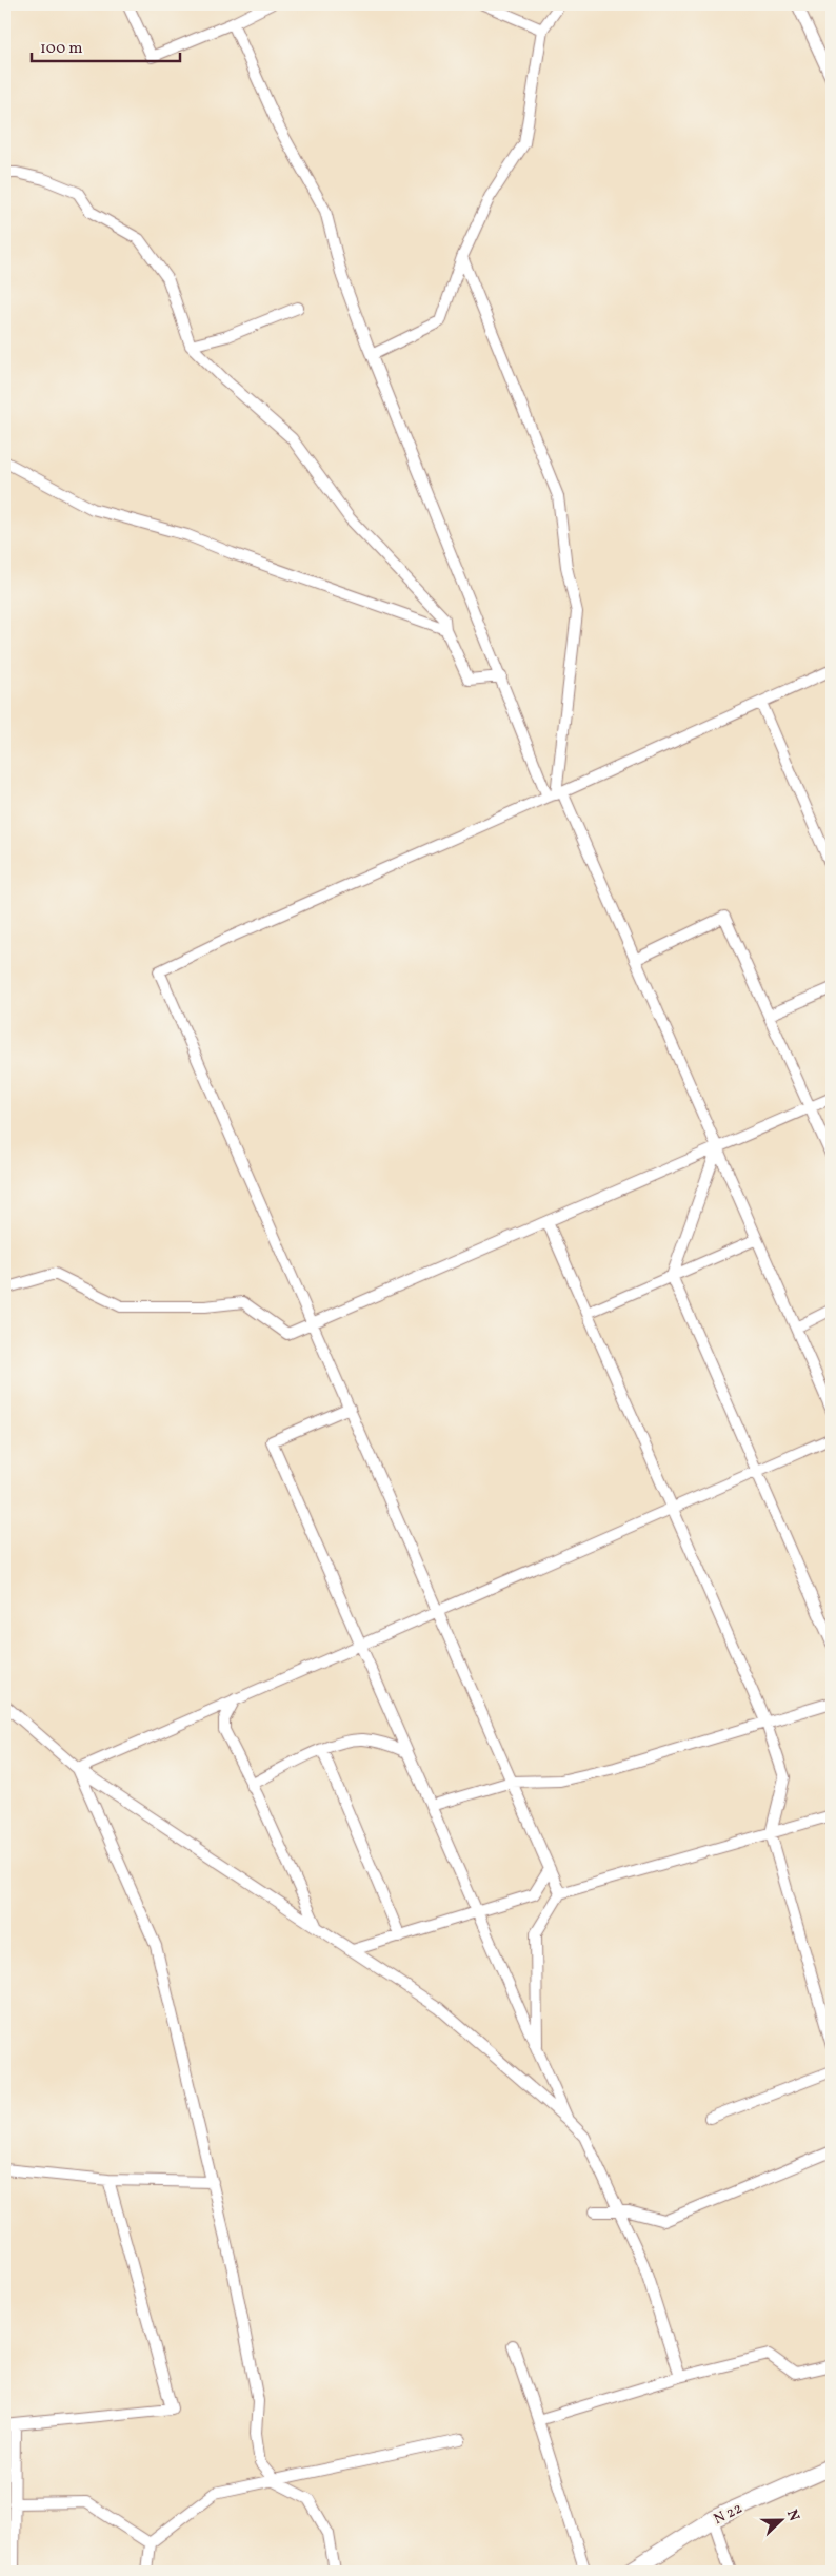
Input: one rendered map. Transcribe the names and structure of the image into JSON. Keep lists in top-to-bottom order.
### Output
{
  "streets": {
    "main road": ["N 22"]
  },
  "scale_bar": "100 m",
  "north": "right"
}
